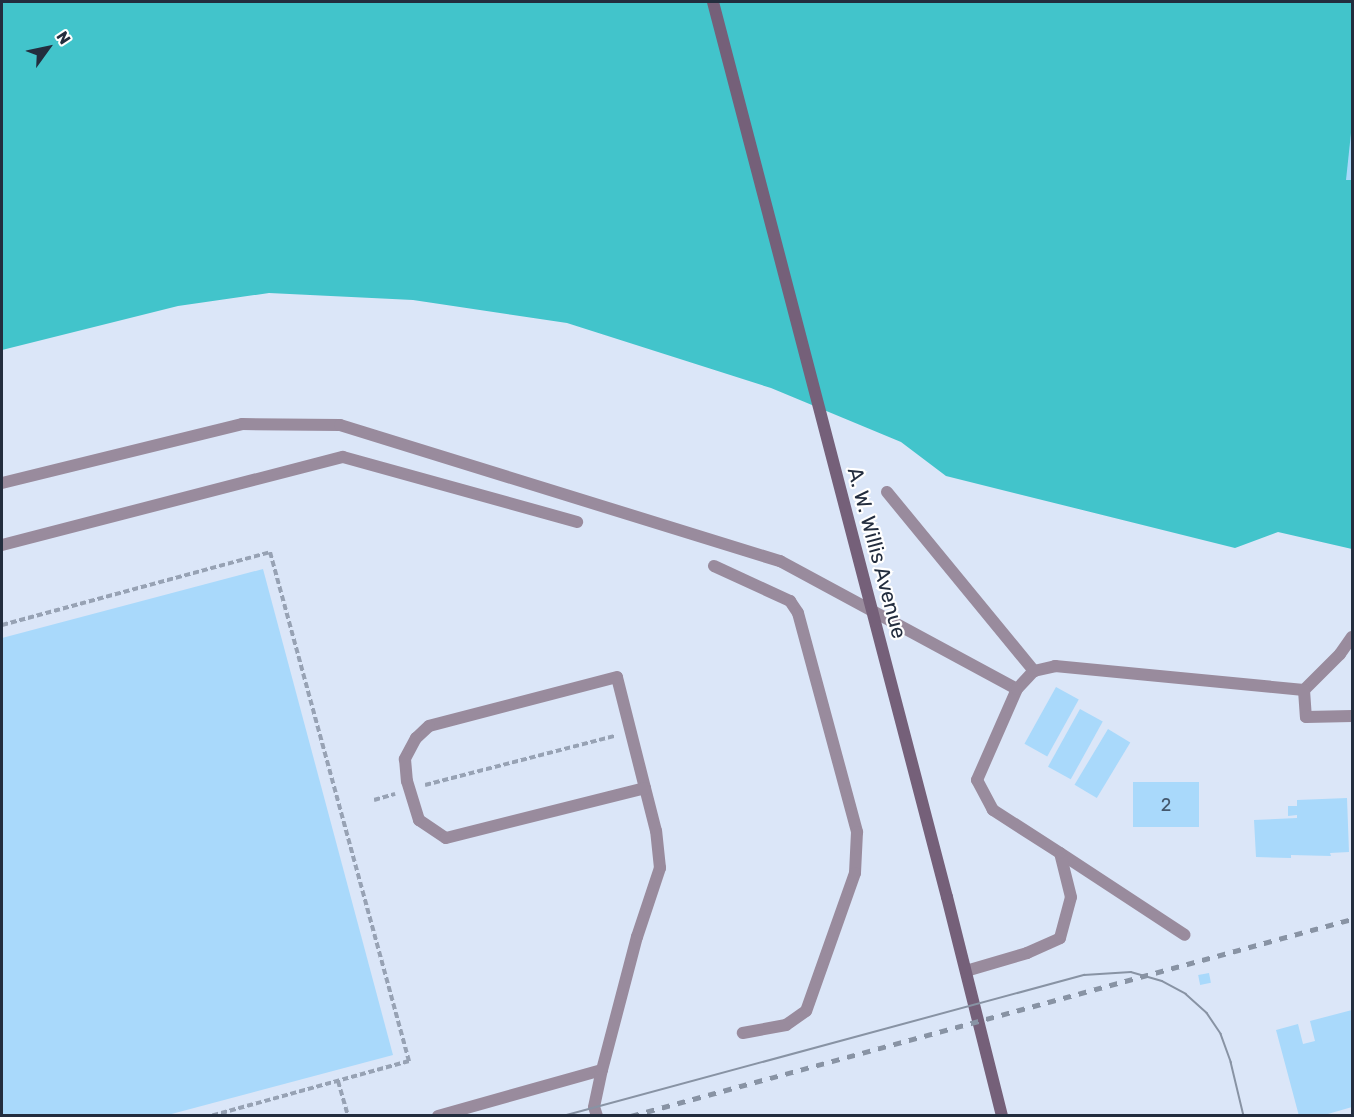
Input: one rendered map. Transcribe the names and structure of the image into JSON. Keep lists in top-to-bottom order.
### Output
{
  "streets": {
    "main road": ["A. W. Willis Avenue"]
  },
  "house_numbers": ["2"],
  "north": "top right"
}
